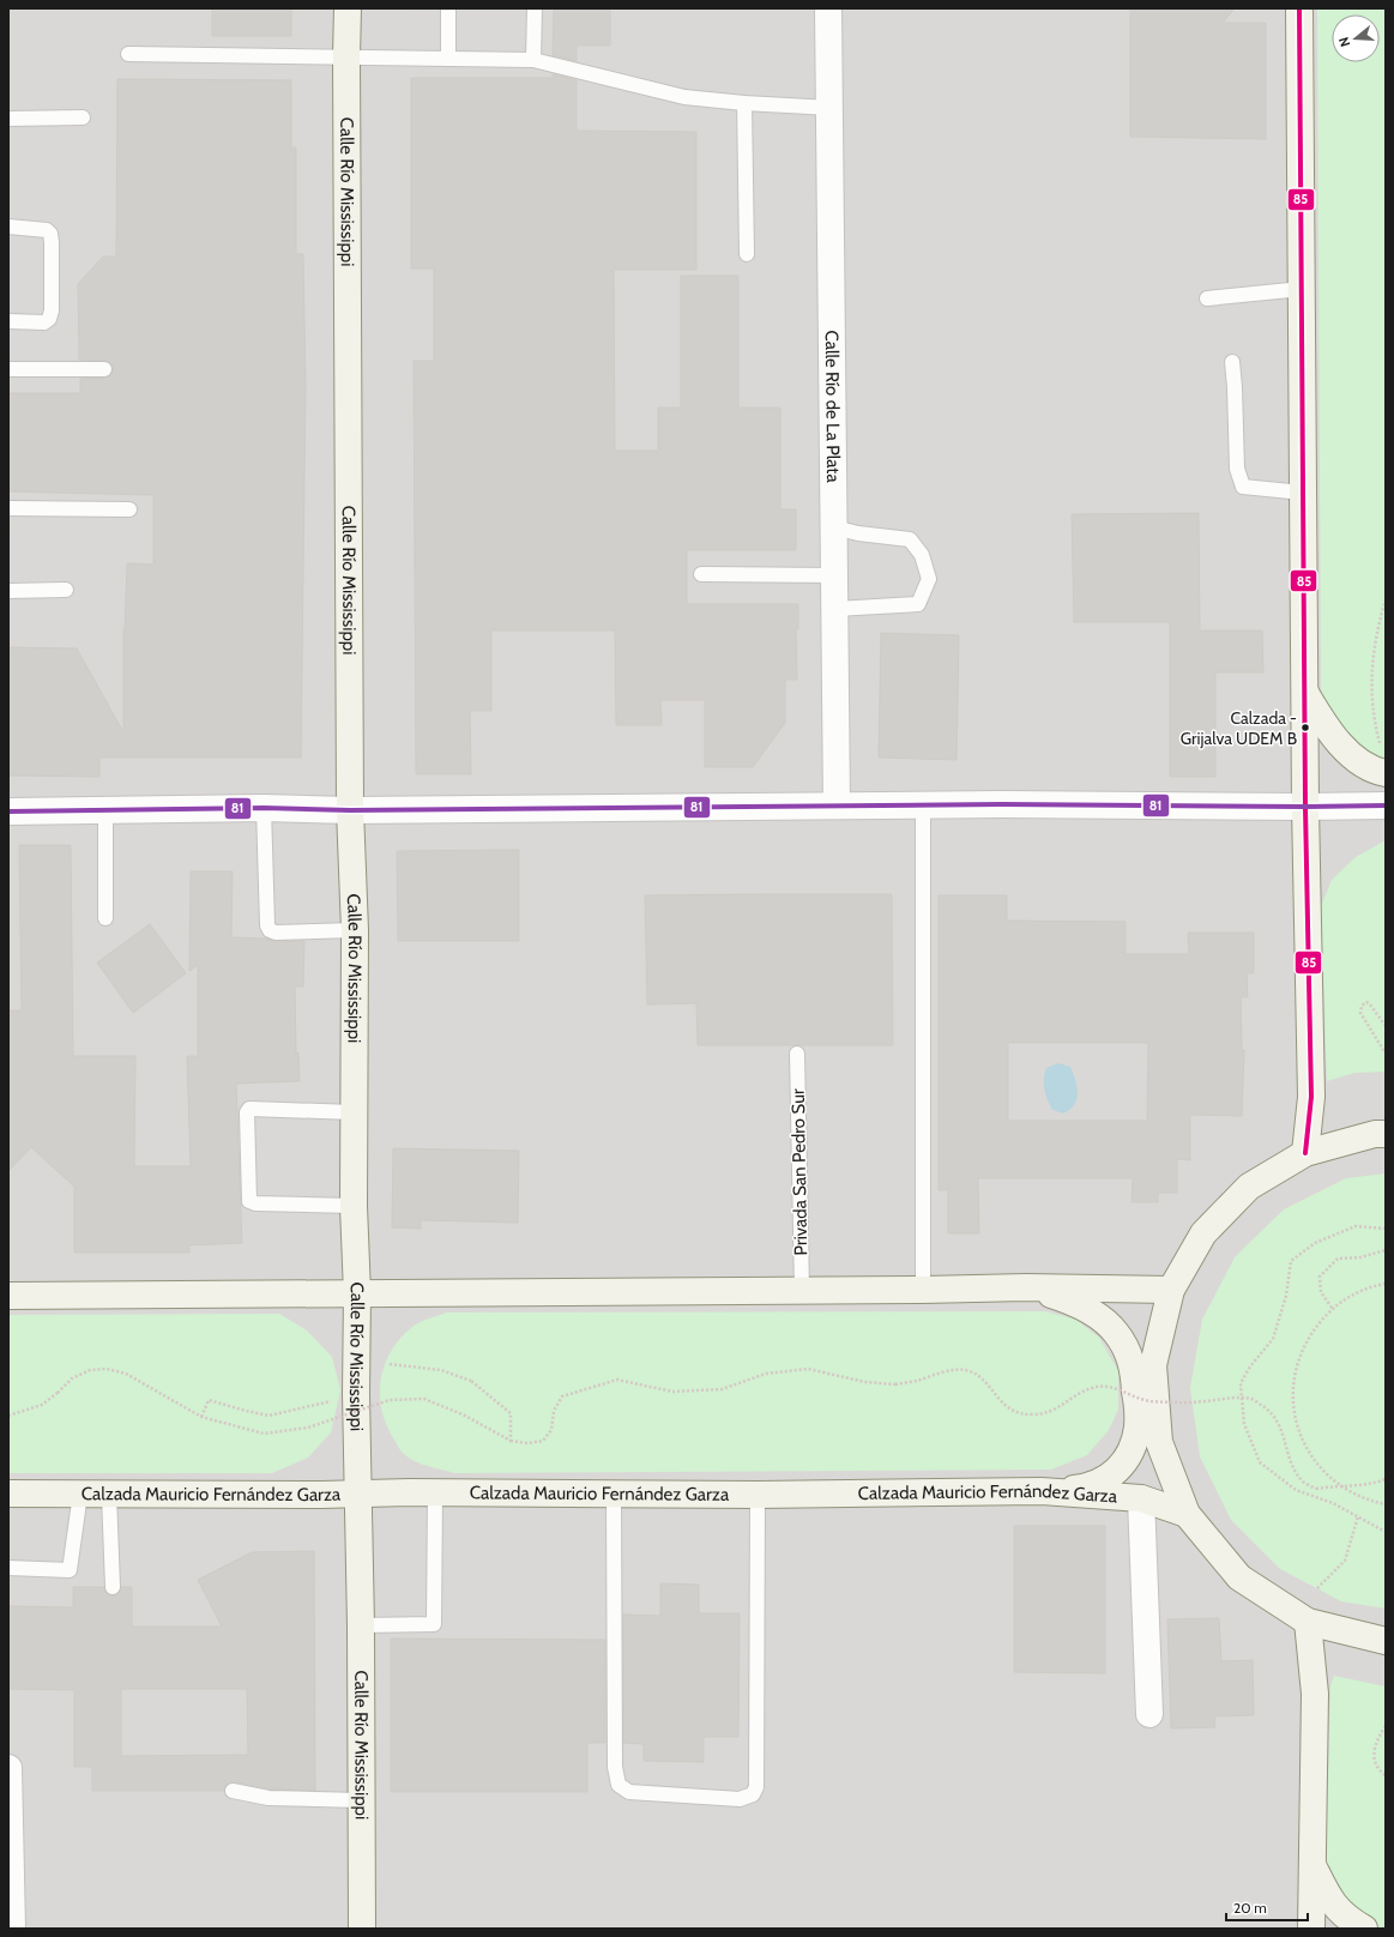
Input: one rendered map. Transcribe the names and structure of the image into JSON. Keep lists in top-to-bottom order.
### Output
{
  "streets": {
    "main road": ["Calle Río Mississippi", "Calzada Mauricio Fernández Garza"],
    "street": ["Calle Río de La Plata"],
    "lane": ["Privada San Pedro Sur"]
  },
  "crossings": [
    ["Calle Río Mississippi", "Calzada Mauricio Fernández Garza"]
  ],
  "places": ["Calzada - Grijalva UDEM B"],
  "lines": ["transit line 85", "transit line 81"],
  "scale_bar": "20 m",
  "north": "left"
}
